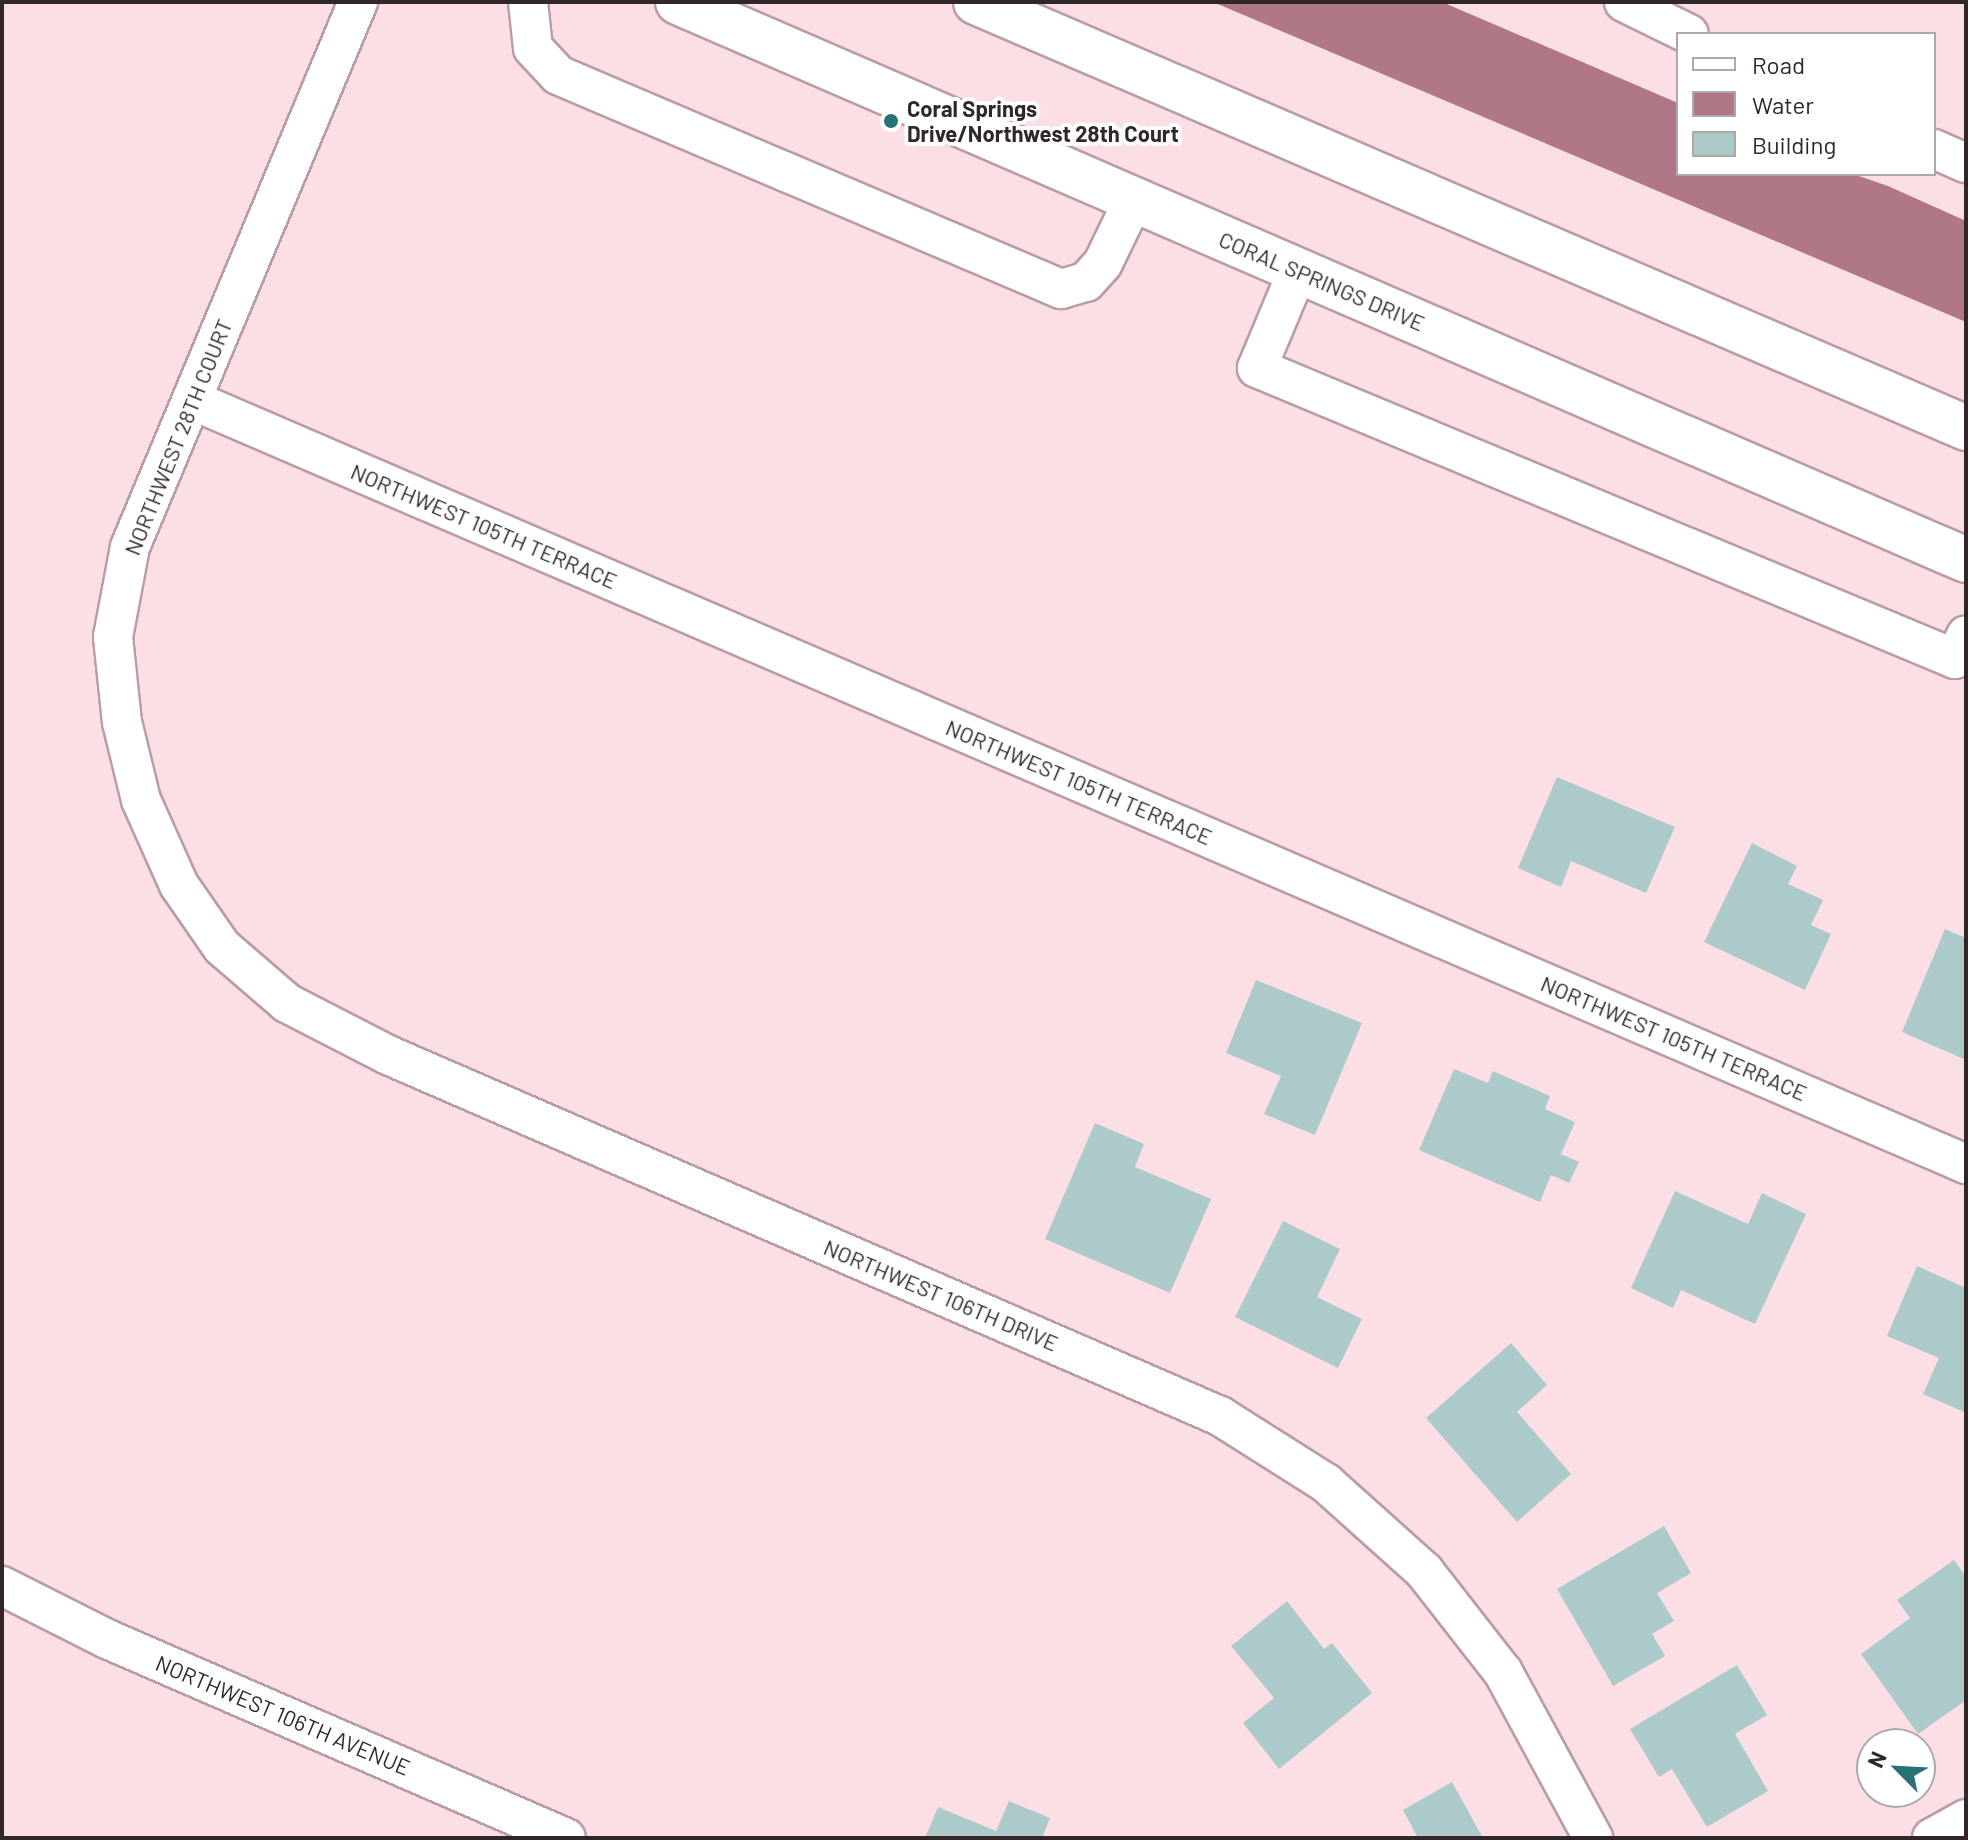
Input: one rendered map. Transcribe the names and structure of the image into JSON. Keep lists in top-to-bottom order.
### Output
{
  "streets": {
    "main road": ["CORAL SPRINGS DRIVE"],
    "street": [
      "NORTHWEST 28TH COURT",
      "NORTHWEST 105TH TERRACE",
      "NORTHWEST 106TH DRIVE",
      "NORTHWEST 106TH AVENUE"
    ]
  },
  "crossings": [
    ["NORTHWEST 28TH COURT", "NORTHWEST 105TH TERRACE"],
    ["NORTHWEST 28TH COURT", "NORTHWEST 106TH DRIVE"]
  ],
  "places": ["Coral Springs Drive/Northwest 28th Court"],
  "legend": ["Road", "Water", "Building"],
  "north": "top left"
}
